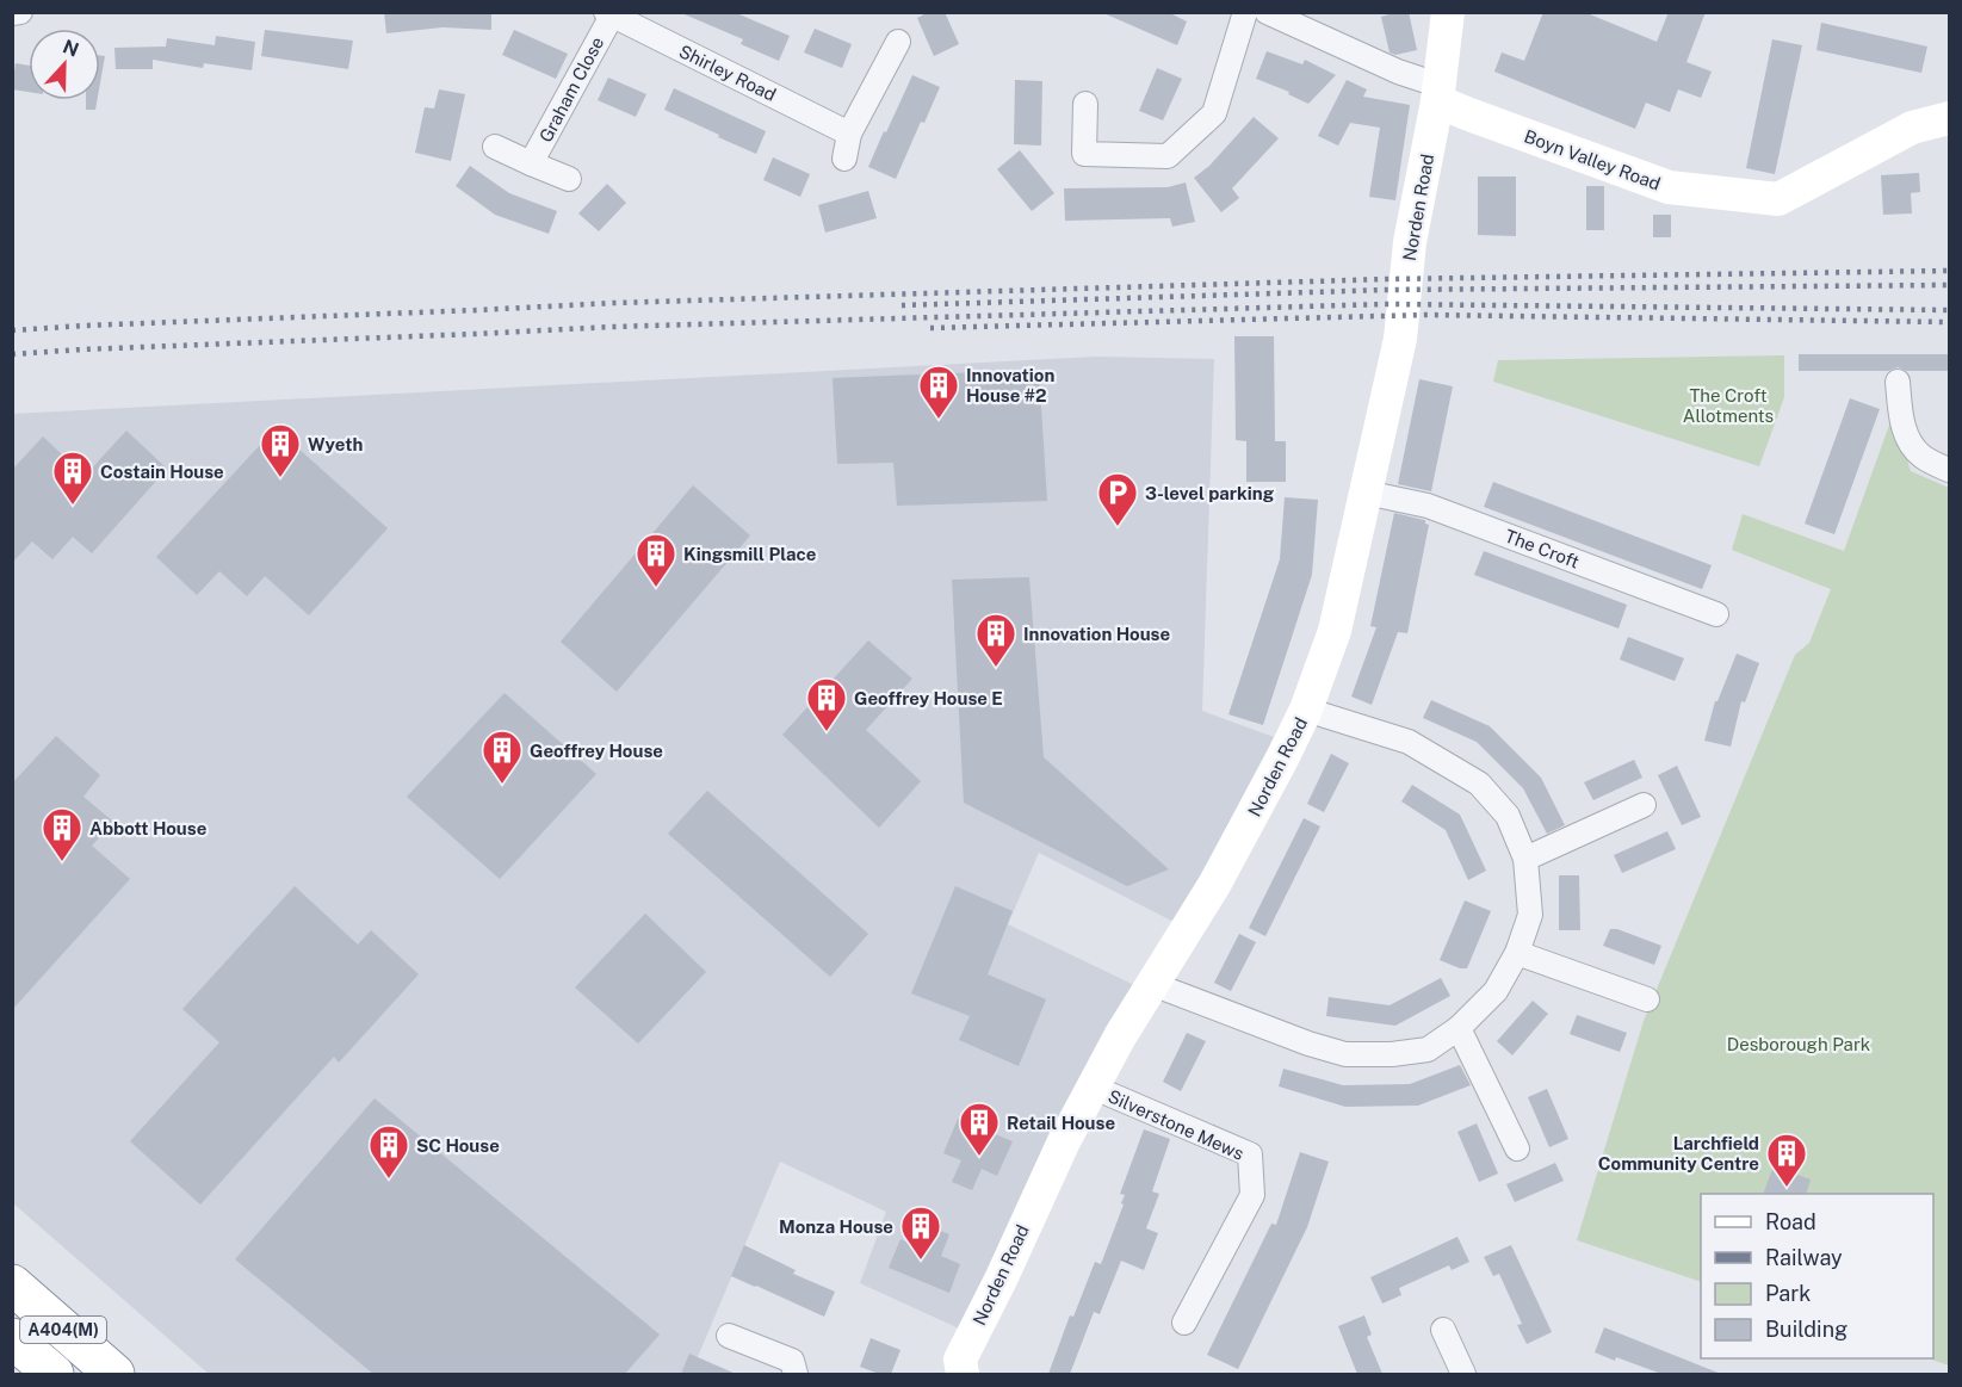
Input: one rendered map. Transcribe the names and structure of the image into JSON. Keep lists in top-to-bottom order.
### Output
{
  "streets": {
    "highway": ["A404(M)"],
    "street": [
      "Shirley Road",
      "Graham Close",
      "Boyn Valley Road",
      "Norden Road",
      "The Croft",
      "Silverstone Mews"
    ]
  },
  "crossings": [
    ["Shirley Road", "Graham Close"],
    ["Boyn Valley Road", "Norden Road"],
    ["Norden Road", "The Croft"],
    ["Norden Road", "Silverstone Mews"]
  ],
  "parks": ["The Croft Allotments", "Desborough Park"],
  "places": {
    "building": [
      "Innovation House #2",
      "Wyeth",
      "Costain House",
      "Kingsmill Place",
      "Innovation House",
      "Geoffrey House E",
      "Geoffrey House",
      "Abbott House",
      "Retail House",
      "SC House",
      "Larchfield Community Centre",
      "Monza House"
    ],
    "parking": ["3-level parking"]
  },
  "legend": [
    "Road",
    "Railway",
    "Park",
    "Building"
  ],
  "north": "top"
}
